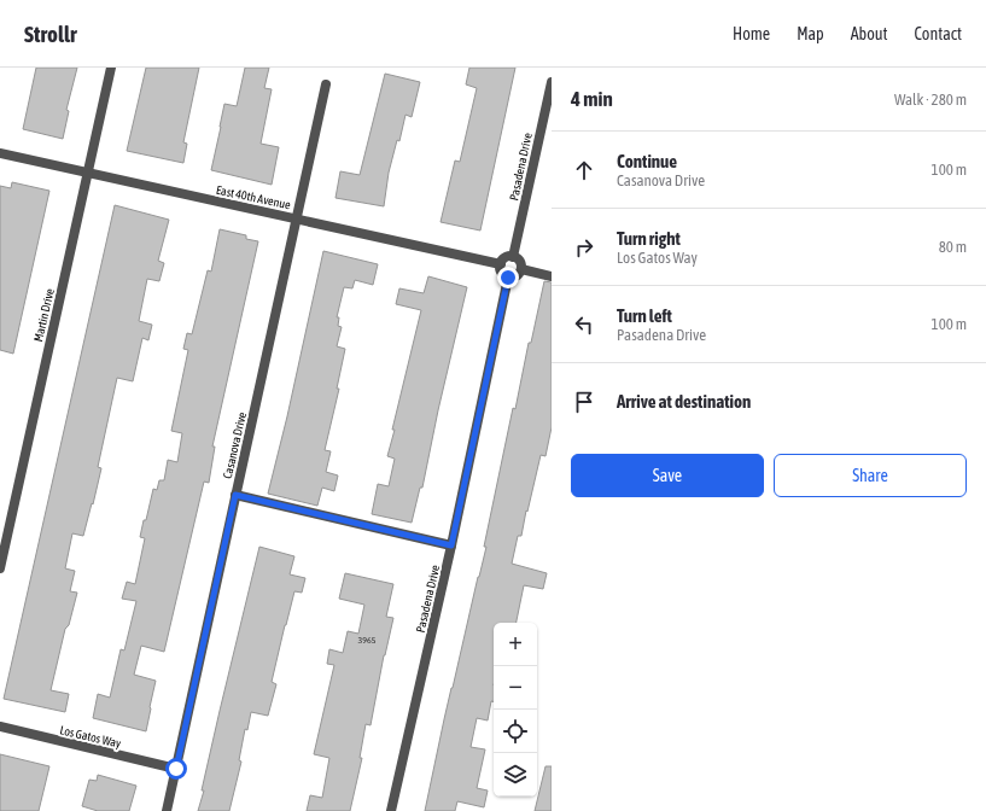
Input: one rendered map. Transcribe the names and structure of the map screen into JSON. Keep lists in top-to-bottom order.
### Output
{
  "streets": {
    "street": [
      "Pasadena Drive",
      "East 40th Avenue",
      "Martin Drive",
      "Casanova Drive",
      "Los Gatos Way"
    ]
  },
  "crossings": [
    ["Pasadena Drive", "East 40th Avenue"],
    ["East 40th Avenue", "Martin Drive"],
    ["East 40th Avenue", "Casanova Drive"],
    ["Casanova Drive", "Los Gatos Way"]
  ],
  "house_numbers": ["3965"],
  "page": {
    "header": "Strollr",
    "nav": [
      "Home",
      "Map",
      "About",
      "Contact"
    ],
    "heading": ["4 min", "Walk · 280 m"],
    "list": [
      ["Continue", "Casanova Drive", "100 m"],
      ["Turn right", "Los Gatos Way", "80 m"],
      ["Turn left", "Pasadena Drive", "100 m"],
      "Arrive at destination"
    ],
    "buttons": ["Save", "Share"],
    "map_buttons": ["+", "−"]
  }
}
